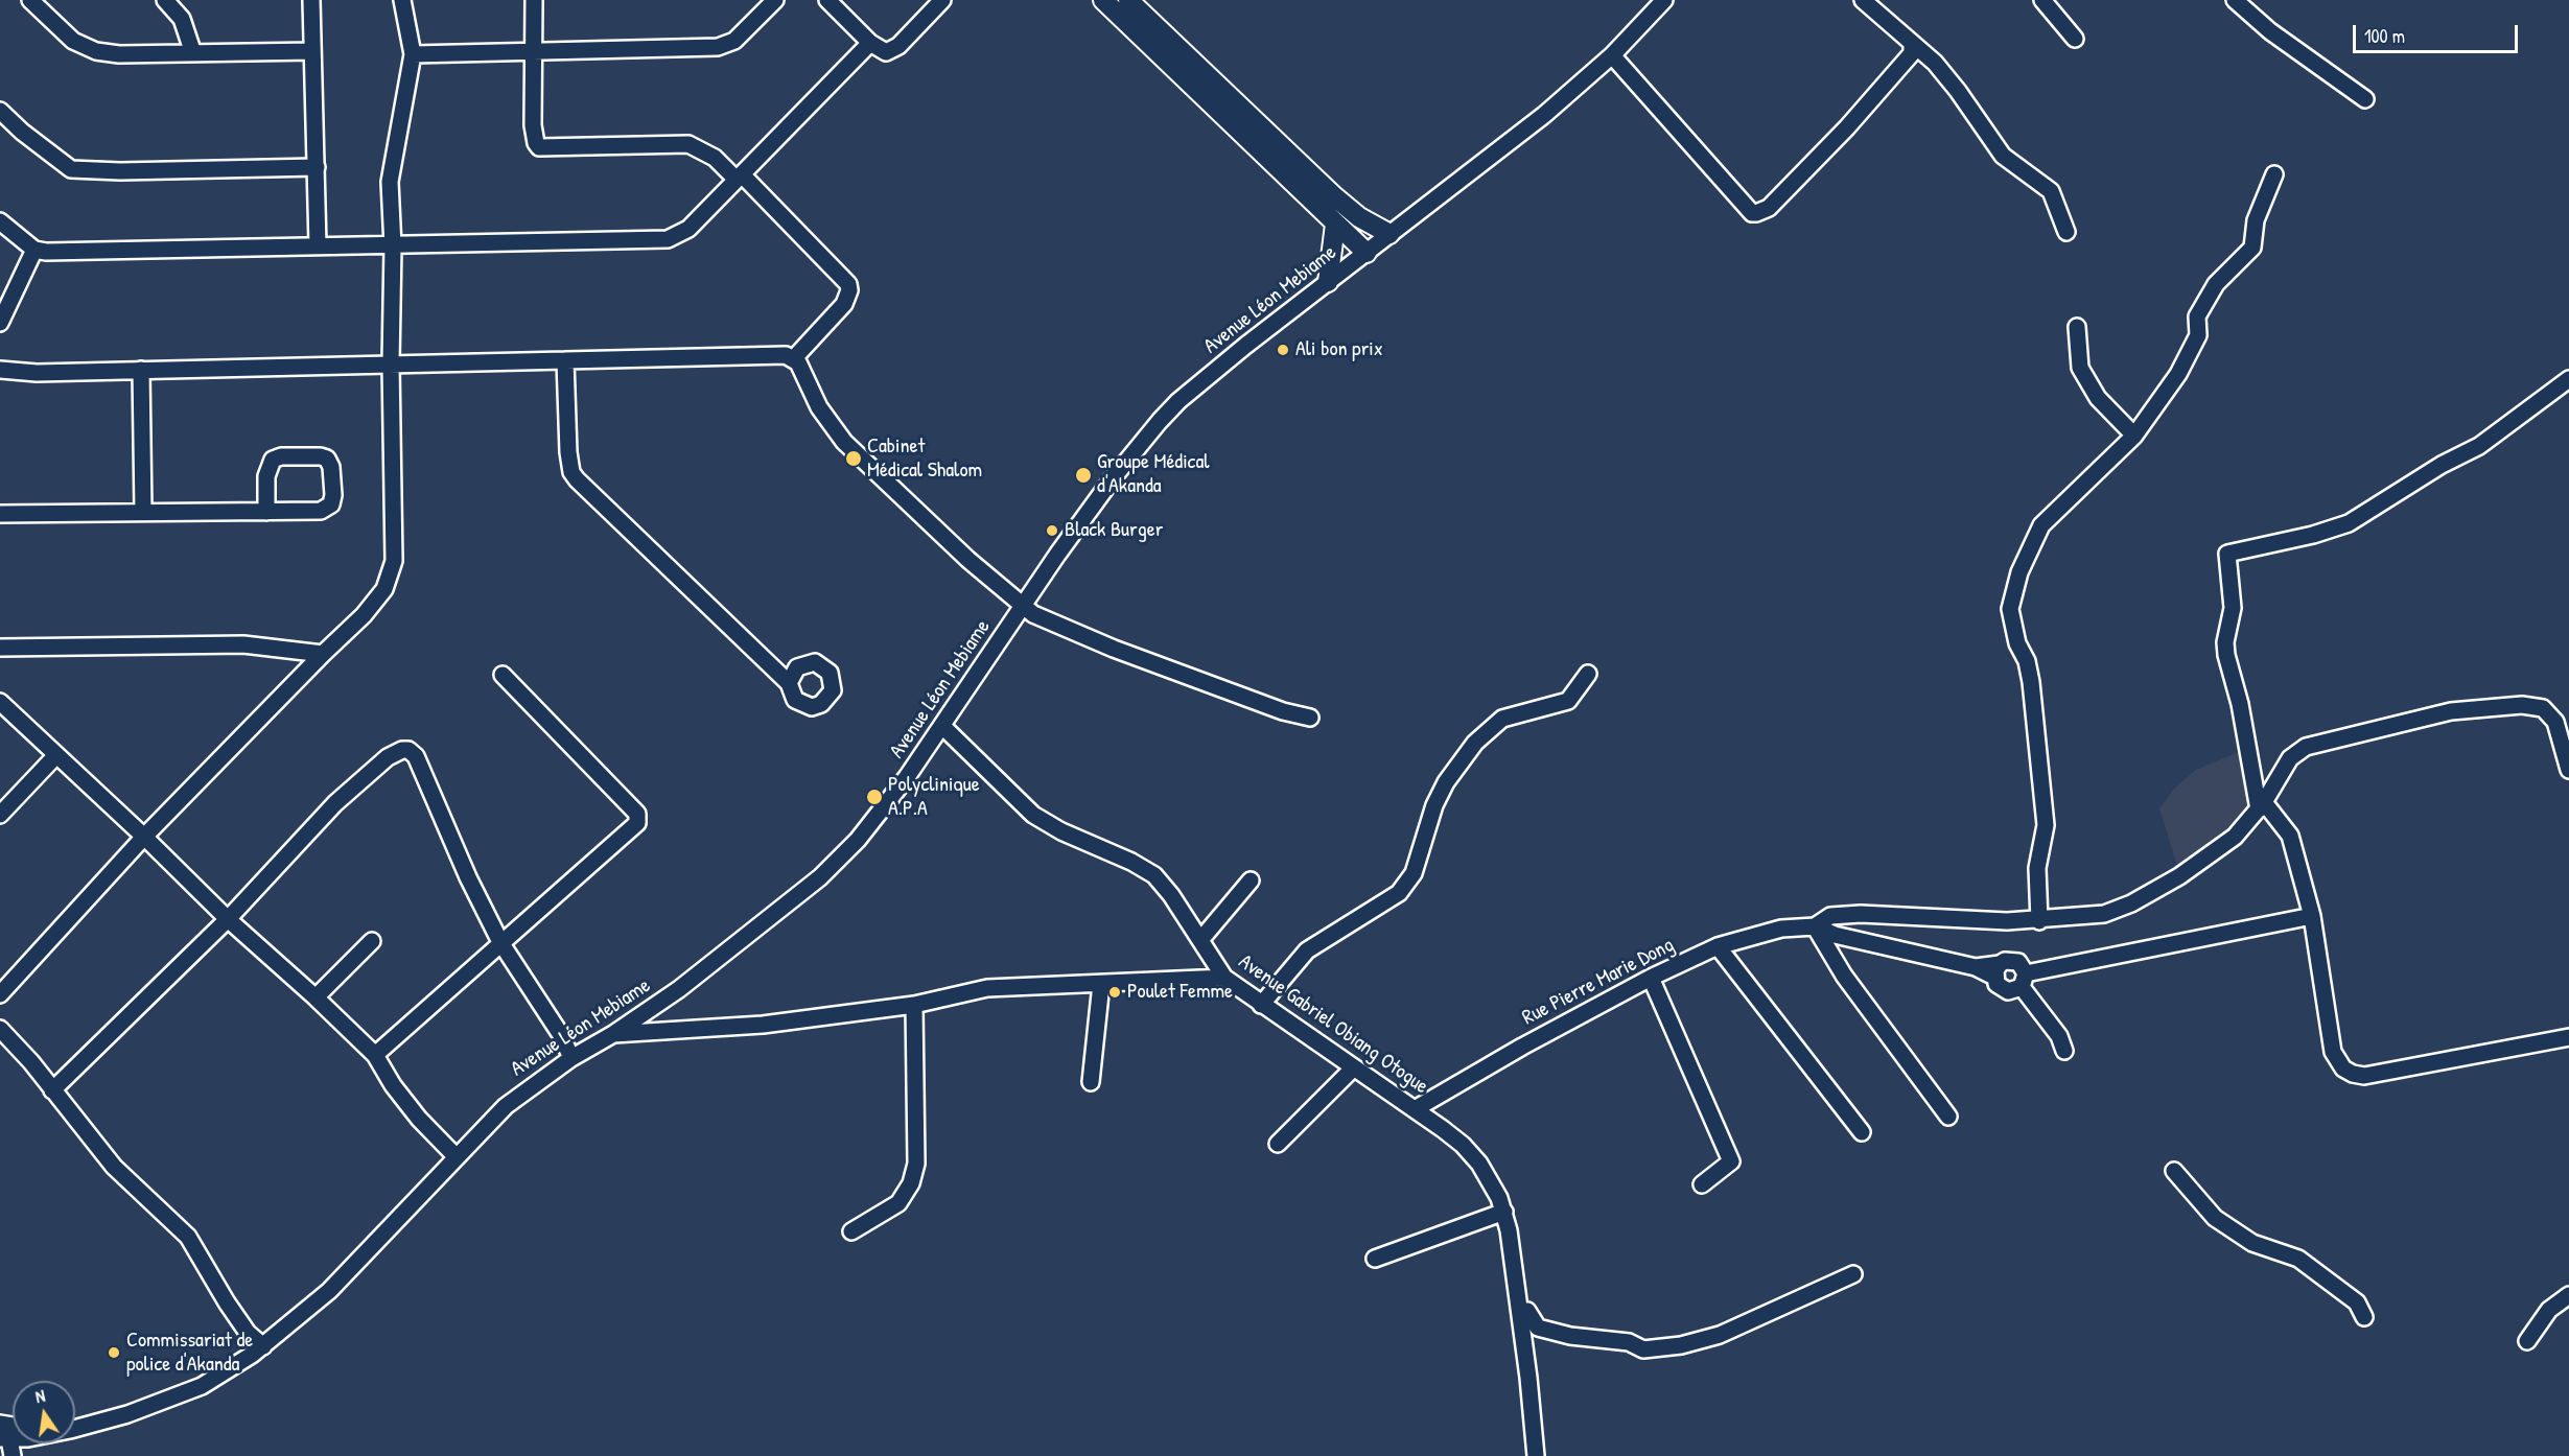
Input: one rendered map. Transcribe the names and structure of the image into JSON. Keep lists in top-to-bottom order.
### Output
{
  "streets": {
    "street": ["Avenue Léon Mebiame", "Rue Pierre Marie Dong", "Avenue Gabriel Obiang Otogue"]
  },
  "crossings": [
    ["Avenue Léon Mebiame", "Avenue Gabriel Obiang Otogue"],
    ["Rue Pierre Marie Dong", "Avenue Gabriel Obiang Otogue"]
  ],
  "places": [
    "Ali bon prix",
    "Cabinet Médical Shalom",
    "Groupe Médical d'Akanda",
    "Black Burger",
    "Polyclinique A.P.A",
    "Poulet Femme",
    "Commissariat de police d'Akanda"
  ],
  "scale_bar": "100 m",
  "north": "top"
}
